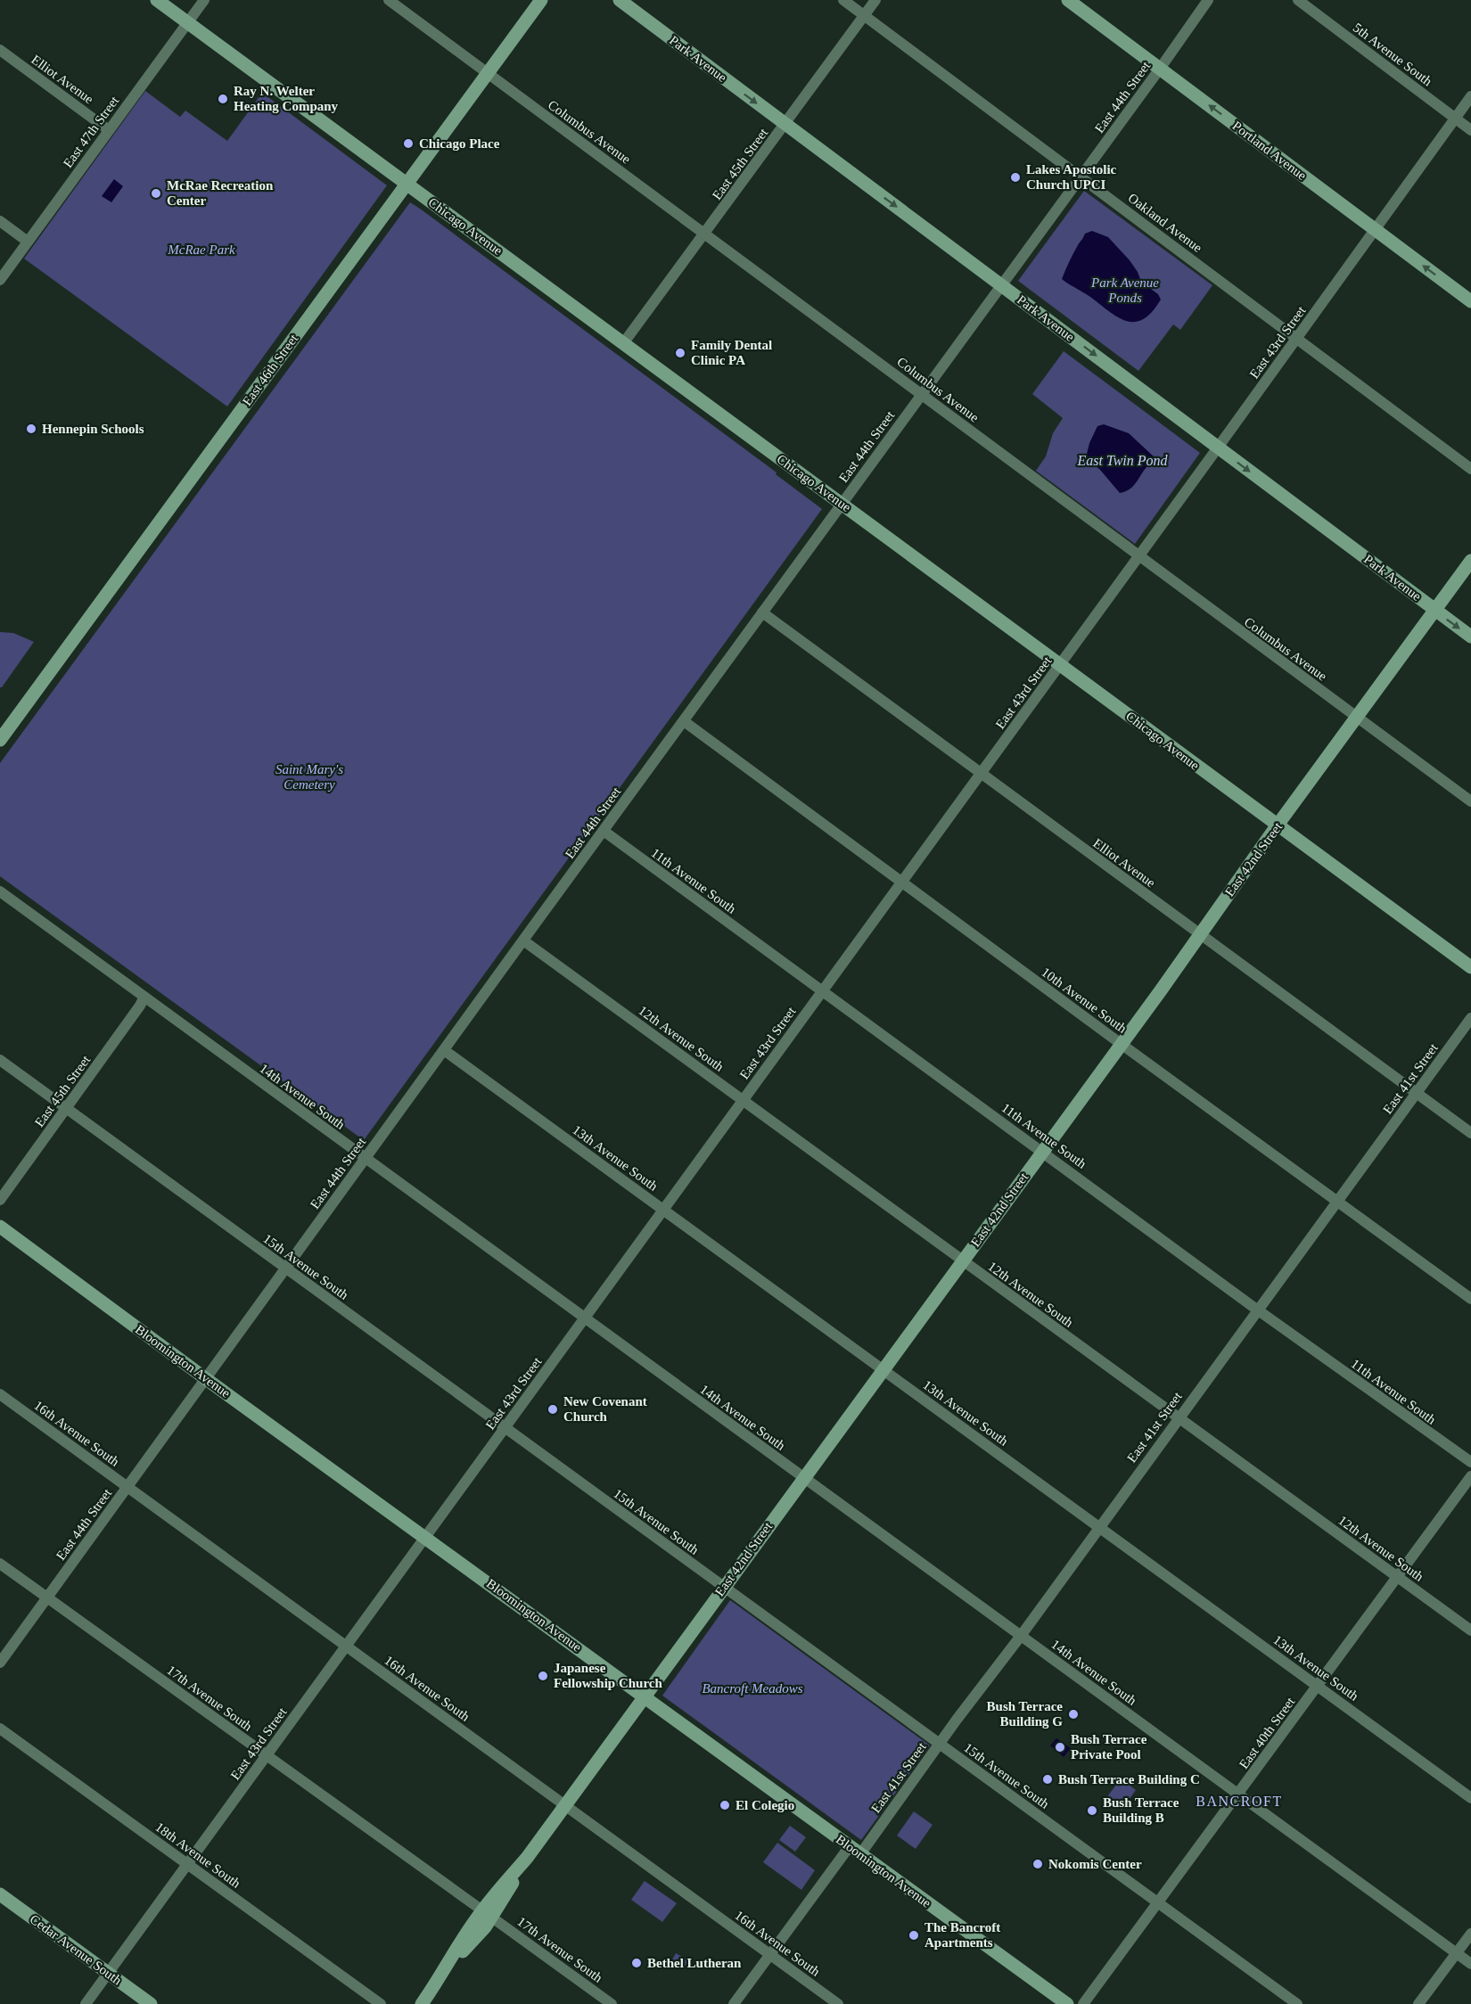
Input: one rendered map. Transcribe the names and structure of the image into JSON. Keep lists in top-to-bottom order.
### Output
{
  "streets": {
    "street": [
      "5th Avenue South",
      "Park Avenue",
      "Elliot Avenue",
      "East 44th Street",
      "East 47th Street",
      "Columbus Avenue",
      "Portland Avenue",
      "East 45th Street",
      "Oakland Avenue",
      "Chicago Avenue",
      "East 43rd Street",
      "East 46th Street",
      "East 42nd Street",
      "11th Avenue South",
      "10th Avenue South",
      "12th Avenue South",
      "East 41st Street",
      "14th Avenue South",
      "13th Avenue South",
      "15th Avenue South",
      "Bloomington Avenue",
      "16th Avenue South",
      "17th Avenue South",
      "East 40th Street",
      "18th Avenue South",
      "Cedar Avenue South"
    ]
  },
  "crossings": [
    ["5th Avenue South", "East 43rd Street"],
    ["Park Avenue", "East 44th Street"],
    ["Park Avenue", "East 45th Street"],
    ["Park Avenue", "East 43rd Street"],
    ["Park Avenue", "East 42nd Street"],
    ["Elliot Avenue", "East 44th Street"],
    ["Elliot Avenue", "East 47th Street"],
    ["Elliot Avenue", "East 43rd Street"],
    ["Elliot Avenue", "East 42nd Street"],
    ["Elliot Avenue", "East 41st Street"],
    ["East 44th Street", "Columbus Avenue"],
    ["East 44th Street", "Portland Avenue"],
    ["East 44th Street", "Oakland Avenue"],
    ["East 44th Street", "Chicago Avenue"],
    ["East 44th Street", "11th Avenue South"],
    ["East 44th Street", "10th Avenue South"],
    ["East 44th Street", "12th Avenue South"],
    ["East 44th Street", "14th Avenue South"],
    ["East 44th Street", "13th Avenue South"],
    ["East 44th Street", "15th Avenue South"],
    ["East 44th Street", "Bloomington Avenue"],
    ["East 44th Street", "16th Avenue South"],
    ["East 44th Street", "17th Avenue South"],
    ["East 47th Street", "Chicago Avenue"],
    ["Columbus Avenue", "East 45th Street"],
    ["Columbus Avenue", "East 43rd Street"],
    ["Columbus Avenue", "East 46th Street"],
    ["Columbus Avenue", "East 42nd Street"],
    ["Portland Avenue", "East 43rd Street"],
    ["East 45th Street", "Oakland Avenue"],
    ["East 45th Street", "Chicago Avenue"],
    ["East 45th Street", "14th Avenue South"],
    ["East 45th Street", "15th Avenue South"],
    ["Oakland Avenue", "East 43rd Street"],
    ["Chicago Avenue", "East 43rd Street"],
    ["Chicago Avenue", "East 46th Street"],
    ["Chicago Avenue", "East 42nd Street"],
    ["East 43rd Street", "11th Avenue South"],
    ["East 43rd Street", "10th Avenue South"],
    ["East 43rd Street", "12th Avenue South"],
    ["East 43rd Street", "14th Avenue South"],
    ["East 43rd Street", "13th Avenue South"],
    ["East 43rd Street", "15th Avenue South"],
    ["East 43rd Street", "Bloomington Avenue"],
    ["East 43rd Street", "16th Avenue South"],
    ["East 43rd Street", "17th Avenue South"],
    ["East 43rd Street", "18th Avenue South"],
    ["East 43rd Street", "Cedar Avenue South"],
    ["East 42nd Street", "11th Avenue South"],
    ["East 42nd Street", "10th Avenue South"],
    ["East 42nd Street", "12th Avenue South"],
    ["East 42nd Street", "14th Avenue South"],
    ["East 42nd Street", "13th Avenue South"],
    ["East 42nd Street", "15th Avenue South"],
    ["East 42nd Street", "Bloomington Avenue"],
    ["East 42nd Street", "16th Avenue South"],
    ["East 42nd Street", "17th Avenue South"],
    ["11th Avenue South", "East 41st Street"],
    ["10th Avenue South", "East 41st Street"],
    ["12th Avenue South", "East 41st Street"],
    ["12th Avenue South", "East 40th Street"],
    ["East 41st Street", "14th Avenue South"],
    ["East 41st Street", "13th Avenue South"],
    ["East 41st Street", "15th Avenue South"],
    ["East 41st Street", "Bloomington Avenue"],
    ["East 41st Street", "16th Avenue South"],
    ["14th Avenue South", "East 40th Street"],
    ["13th Avenue South", "East 40th Street"],
    ["15th Avenue South", "East 40th Street"]
  ],
  "one_way": ["Park Avenue", "Portland Avenue"],
  "districts": ["BANCROFT"],
  "water": ["East Twin Pond"],
  "parks": [
    "McRae Park",
    "Park Avenue Ponds",
    "Saint Mary's Cemetery",
    "Bancroft Meadows"
  ],
  "places": [
    "Ray N. Welter Heating Company",
    "Chicago Place",
    "Lakes Apostolic Church UPCI",
    "McRae Recreation Center",
    "Family Dental Clinic PA",
    "Hennepin Schools",
    "New Covenant Church",
    "Japanese Fellowship Church",
    "Bush Terrace Building G",
    "Bush Terrace Private Pool",
    "Bush Terrace Building C",
    "El Colegio",
    "Bush Terrace Building B",
    "Nokomis Center",
    "The Bancroft Apartments",
    "Bethel Lutheran"
  ]
}
